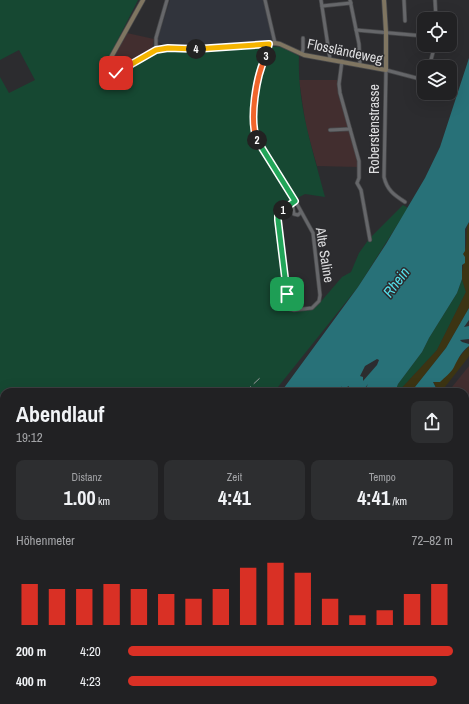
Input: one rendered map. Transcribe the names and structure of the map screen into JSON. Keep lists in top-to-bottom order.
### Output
{
  "streets": {
    "street": ["Flossländeweg", "Roberstenstrasse", "Alte Saline"]
  },
  "crossings": [
    ["Flossländeweg", "Roberstenstrasse"]
  ],
  "water": ["Rhein"],
  "page": {
    "pins": [
      "4",
      "3",
      "2",
      "1"
    ],
    "heading": ["Abendlauf", "19:12"],
    "stats": [
      ["Distanz", "1.00 km"],
      ["Zeit", "4:41"],
      ["Tempo", "4:41 /km"]
    ],
    "chart": ["Höhenmeter", "72–82 m"],
    "list": [
      {
        "name": "200 m",
        "note": "4:20"
      },
      {
        "name": "400 m",
        "note": "4:23"
      }
    ]
  }
}
